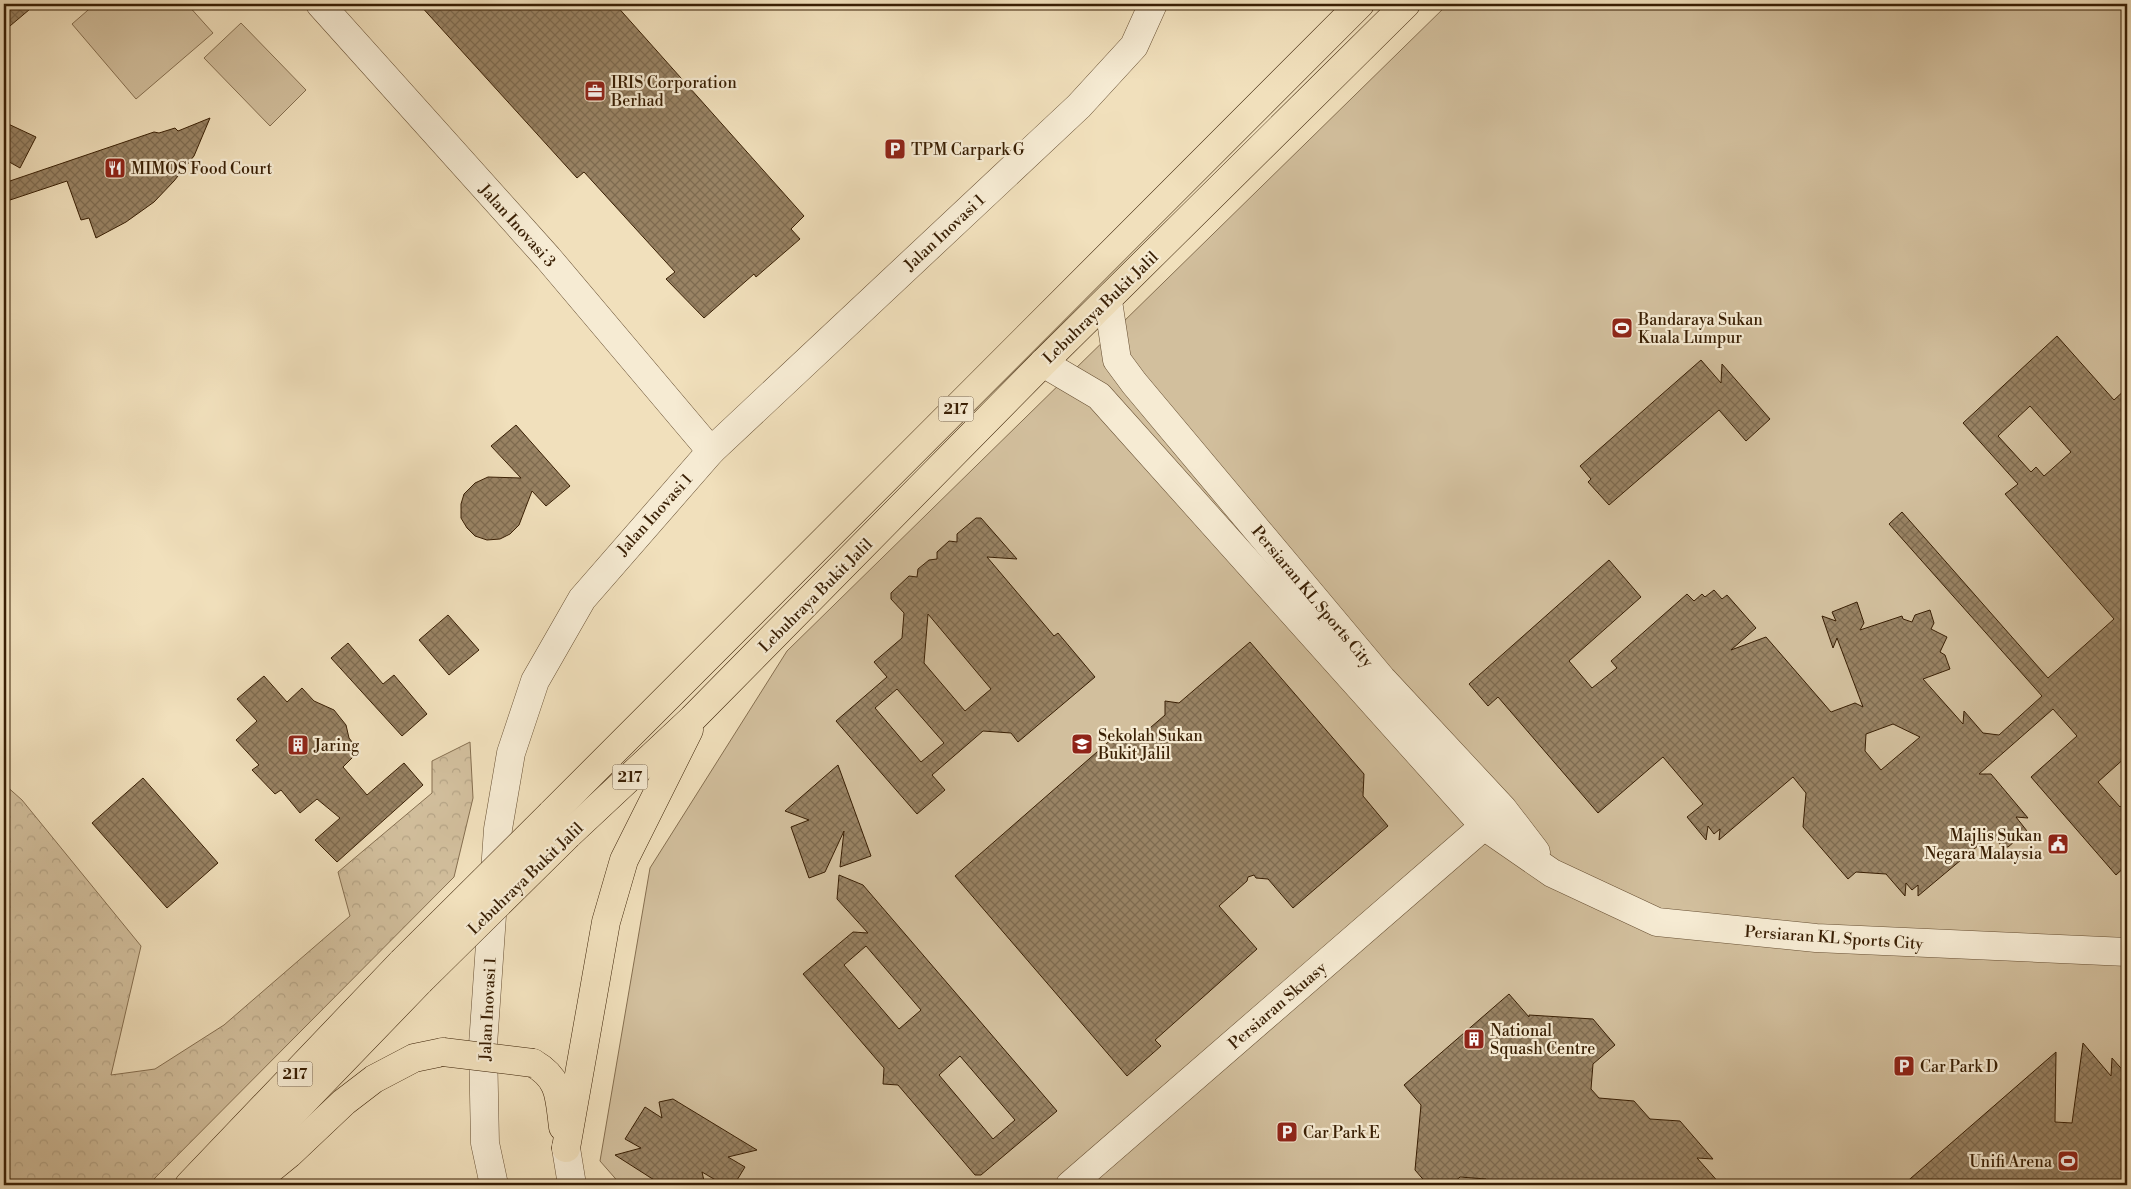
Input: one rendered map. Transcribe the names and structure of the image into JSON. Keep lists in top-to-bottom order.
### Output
{
  "streets": {
    "highway": ["Lebuhraya Bukit Jalil", "217"],
    "street": [
      "Jalan Inovasi 3",
      "Jalan Inovasi 1",
      "Persiaran KL Sports City",
      "Persiaran Skuasy"
    ]
  },
  "crossings": [
    ["Jalan Inovasi 3", "Jalan Inovasi 1"],
    ["Lebuhraya Bukit Jalil", "Persiaran KL Sports City"],
    ["Persiaran KL Sports City", "Persiaran Skuasy"]
  ],
  "places": {
    "office": ["IRIS Corporation Berhad"],
    "parking": ["TPM Carpark G", "Car Park D", "Car Park E"],
    "restaurant": ["MIMOS Food Court"],
    "sports": ["Bandaraya Sukan Kuala Lumpur", "Unifi Arena"],
    "school or university": ["Sekolah Sukan Bukit Jalil"],
    "building": ["Jaring", "National Squash Centre"],
    "public building": ["Majlis Sukan Negara Malaysia"]
  }
}
